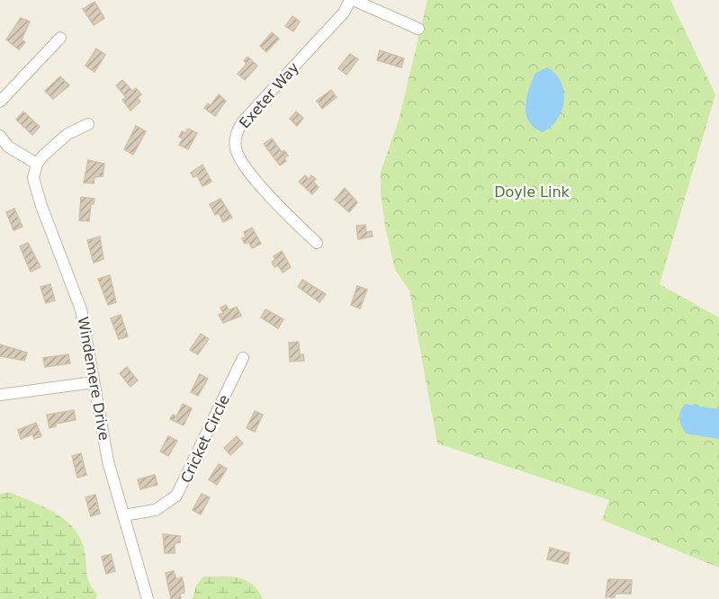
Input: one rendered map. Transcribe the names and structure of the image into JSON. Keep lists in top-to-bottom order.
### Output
{
  "streets": {
    "street": ["Exeter Way", "Windemere Drive", "Cricket Circle"]
  },
  "crossings": [
    ["Windemere Drive", "Cricket Circle"]
  ],
  "parks": ["Doyle Link"]
}
